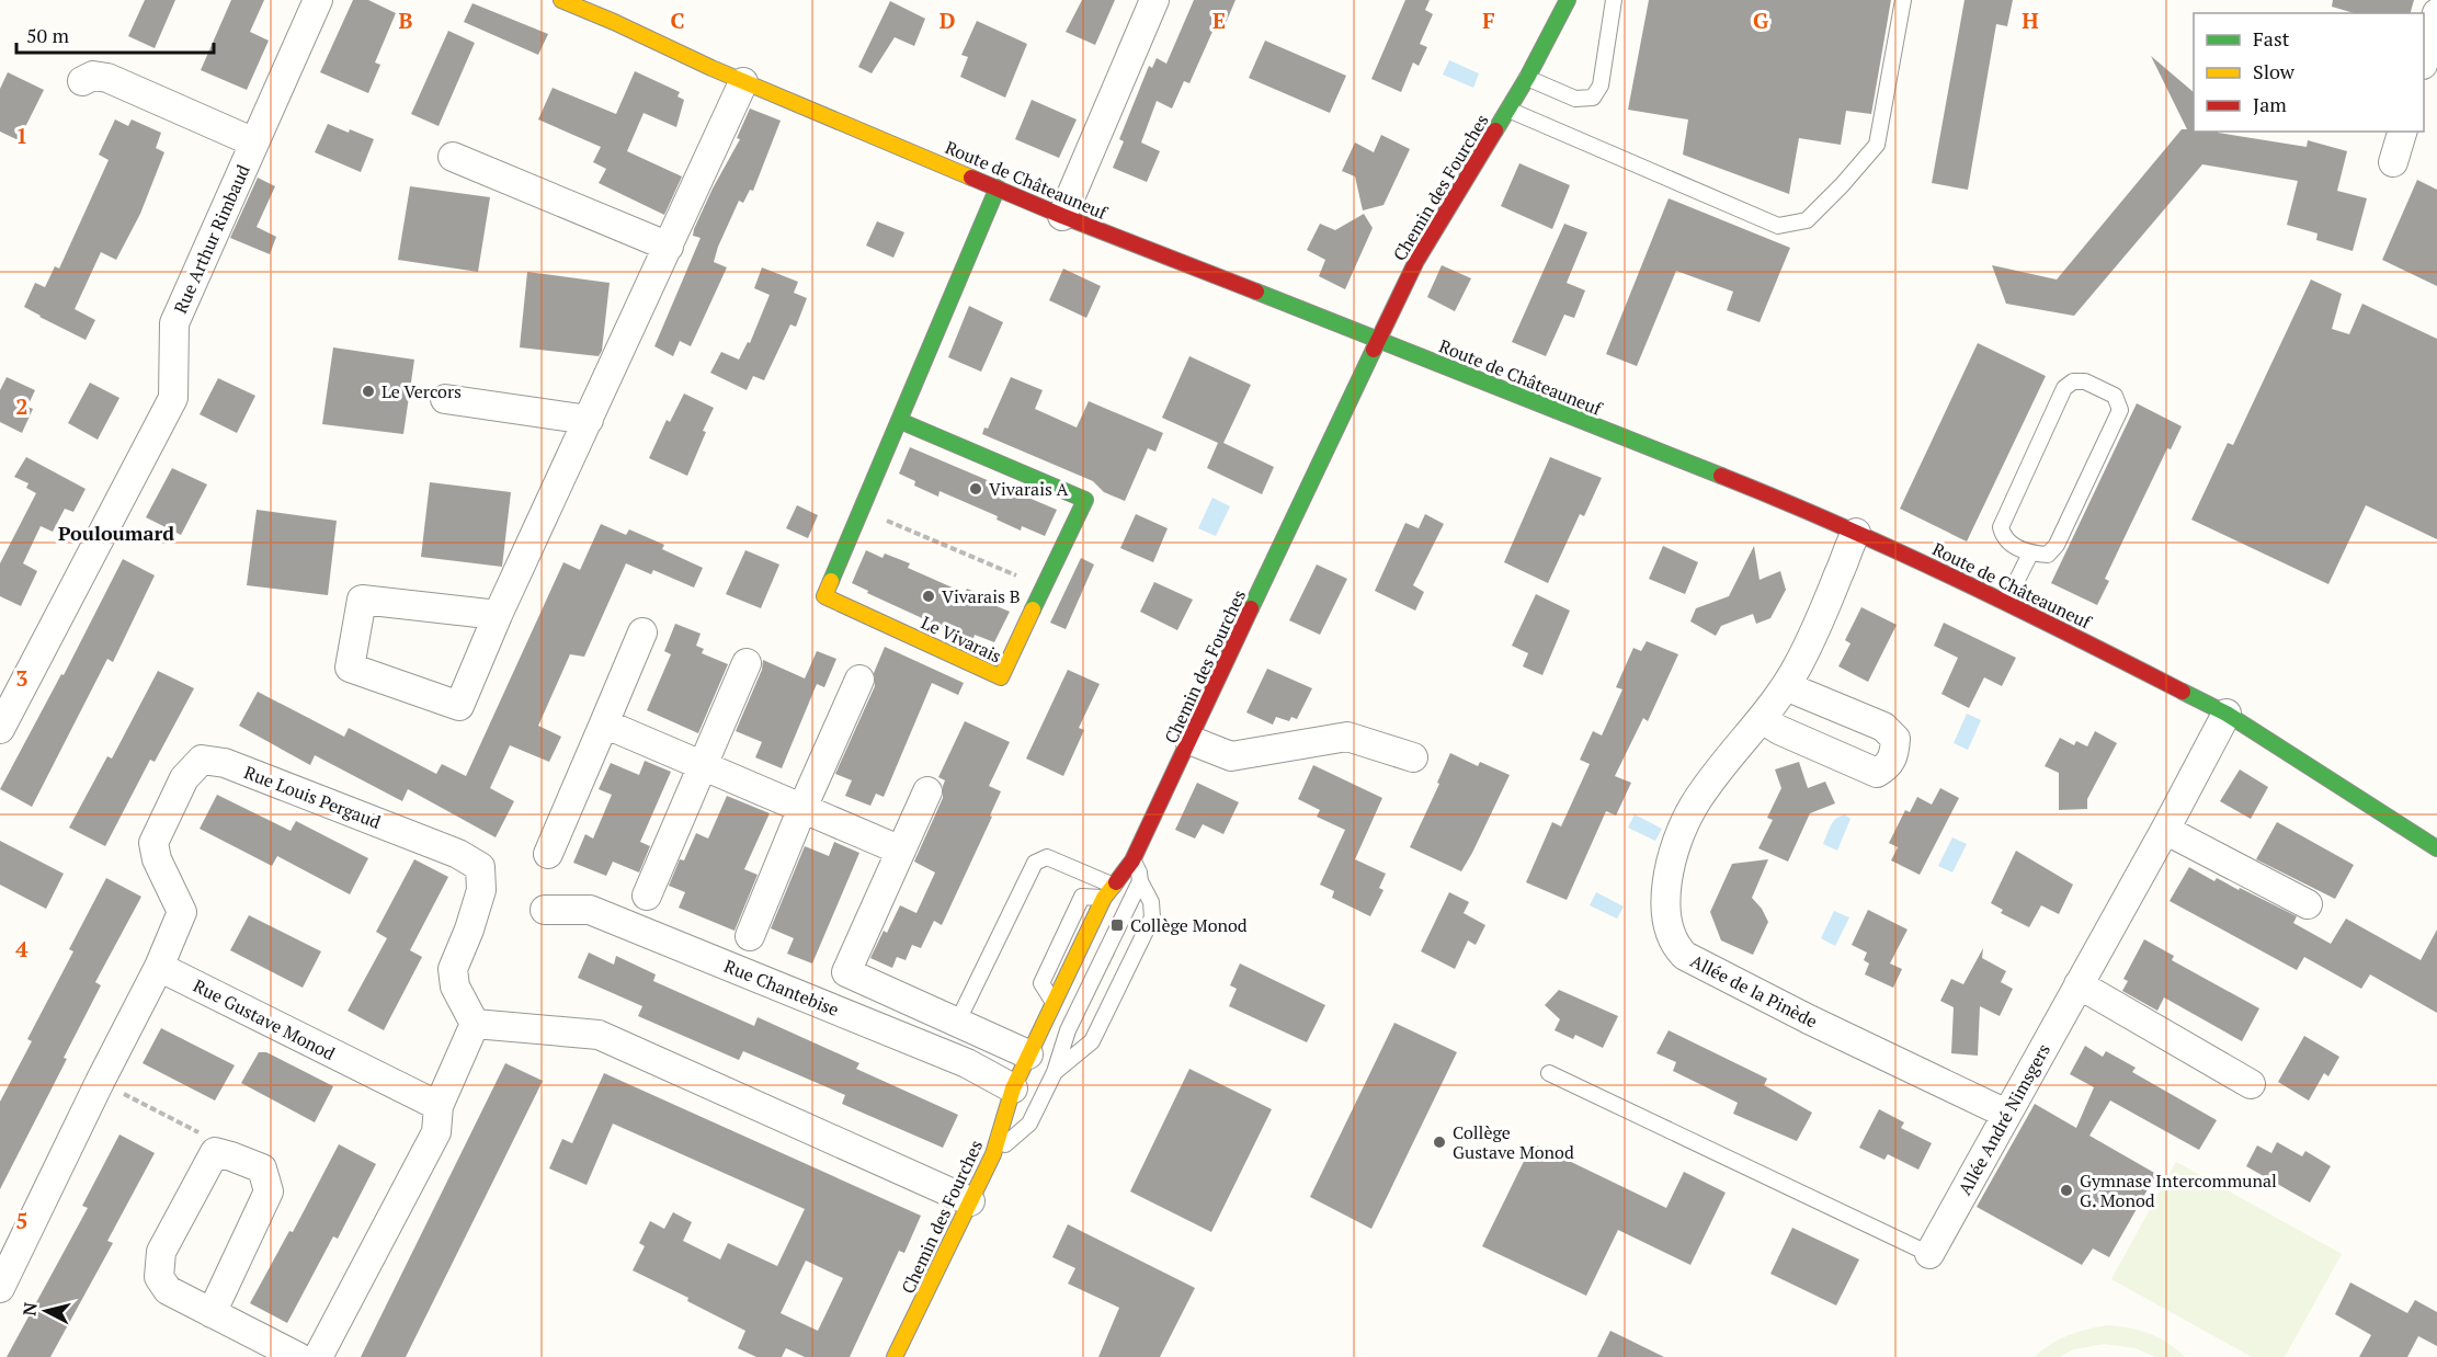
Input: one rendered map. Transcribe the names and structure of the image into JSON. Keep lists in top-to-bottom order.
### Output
{
  "streets": {
    "main road": ["Route de Châteauneuf", "Chemin des Fourches", "Le Vivarais"],
    "street": [
      "Rue Arthur Rimbaud",
      "Rue Louis Pergaud",
      "Rue Chantebise",
      "Allée de la Pinède",
      "Rue Gustave Monod",
      "Allée André Nimsgers"
    ]
  },
  "crossings": [
    ["Route de Châteauneuf", "Chemin des Fourches"],
    ["Route de Châteauneuf", "Le Vivarais"],
    ["Route de Châteauneuf", "Allée de la Pinède"],
    ["Route de Châteauneuf", "Allée André Nimsgers"],
    ["Chemin des Fourches", "Rue Chantebise"],
    ["Rue Louis Pergaud", "Rue Gustave Monod"],
    ["Allée de la Pinède", "Allée André Nimsgers"]
  ],
  "districts": ["Pouloumard"],
  "places": {
    "other": [
      "Le Vercors",
      "Vivarais A",
      "Vivarais B",
      "Collège Gustave Monod",
      "Gymnase Intercommunal G. Monod"
    ],
    "transit": ["Collège Monod"]
  },
  "legend": ["Fast", "Slow", "Jam"],
  "scale_bar": "50 m",
  "north": "left",
  "grid": {
    "columns": [
      "B",
      "C",
      "D",
      "E",
      "F",
      "G",
      "H"
    ],
    "rows": [
      "1",
      "2",
      "3",
      "4",
      "5"
    ]
  }
}
